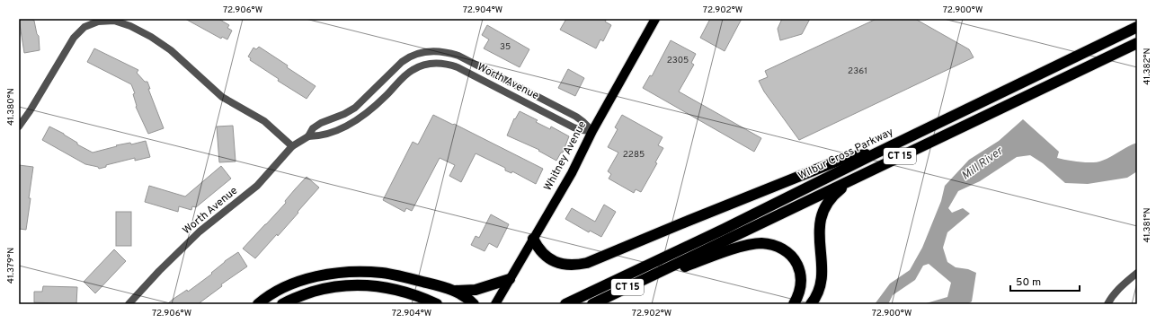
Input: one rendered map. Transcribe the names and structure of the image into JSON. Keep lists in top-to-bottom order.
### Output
{
  "streets": {
    "highway": ["Wilbur Cross Parkway", "CT 15"],
    "main road": ["Whitney Avenue"],
    "street": ["Worth Avenue"]
  },
  "crossings": [
    ["Worth Avenue", "Whitney Avenue"]
  ],
  "water": ["Mill River"],
  "house_numbers": [
    "35",
    "2305",
    "2361",
    "2285"
  ],
  "scale_bar": "50 m",
  "coordinates": [
    "72.906°W",
    "72.904°W",
    "72.902°W",
    "72.900°W",
    "41.382°N",
    "41.380°N",
    "41.381°N",
    "41.379°N"
  ]
}
